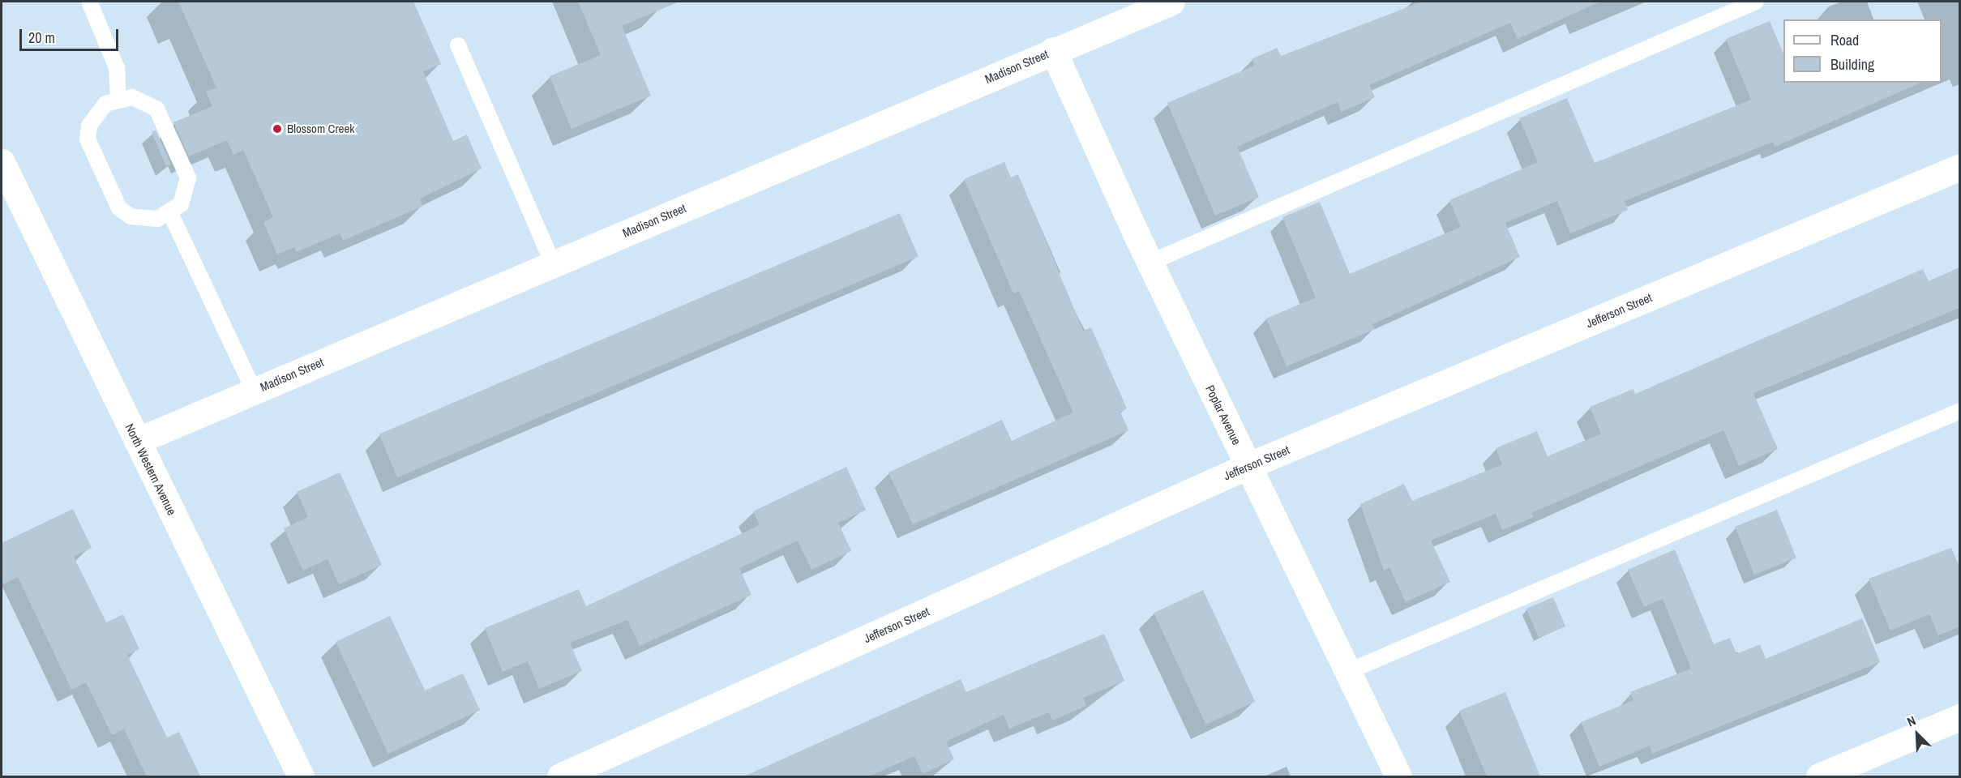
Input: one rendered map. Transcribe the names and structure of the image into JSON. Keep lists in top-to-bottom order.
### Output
{
  "streets": {
    "street": [
      "Madison Street",
      "Jefferson Street",
      "Poplar Avenue",
      "North Western Avenue"
    ]
  },
  "crossings": [
    ["Madison Street", "Poplar Avenue"],
    ["Madison Street", "North Western Avenue"],
    ["Jefferson Street", "Poplar Avenue"]
  ],
  "places": ["Blossom Creek"],
  "legend": ["Road", "Building"],
  "scale_bar": "20 m",
  "north": "top left"
}
